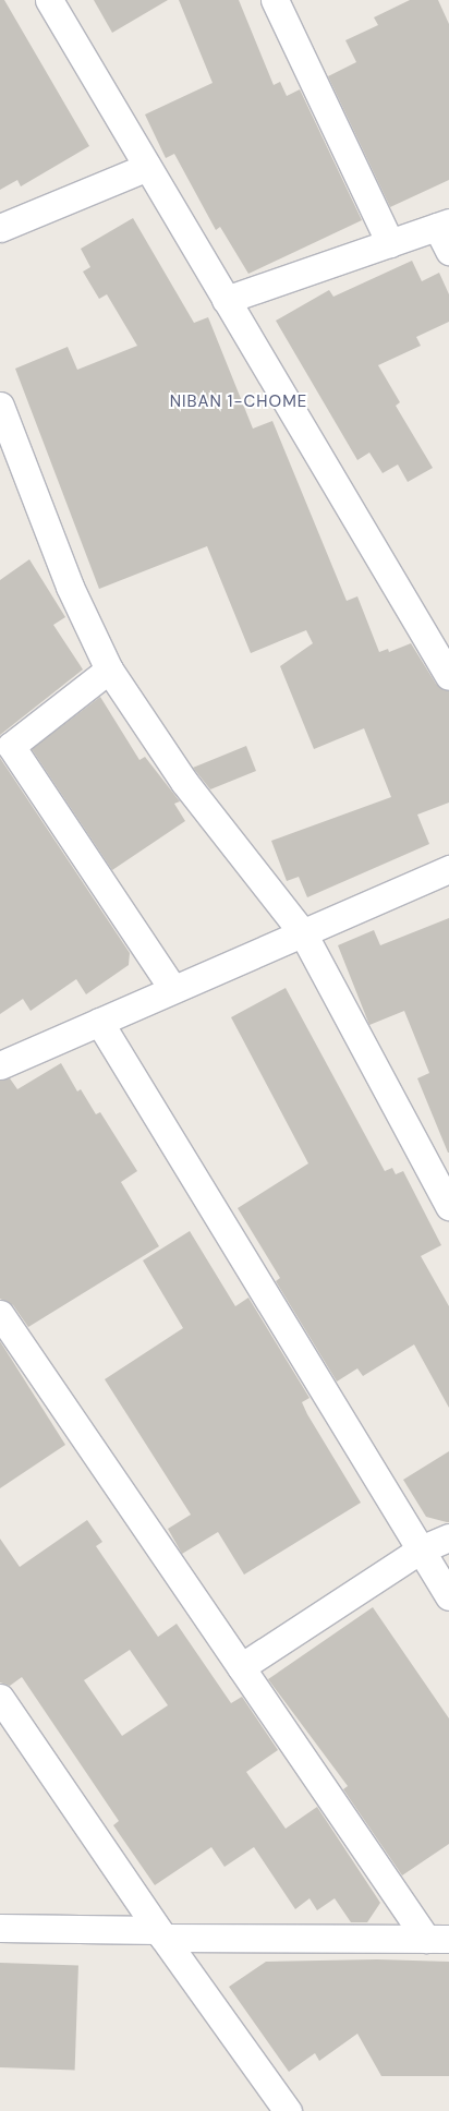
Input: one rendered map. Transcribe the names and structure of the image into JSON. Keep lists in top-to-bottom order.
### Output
{
  "districts": ["NIBAN 1-CHOME"]
}
